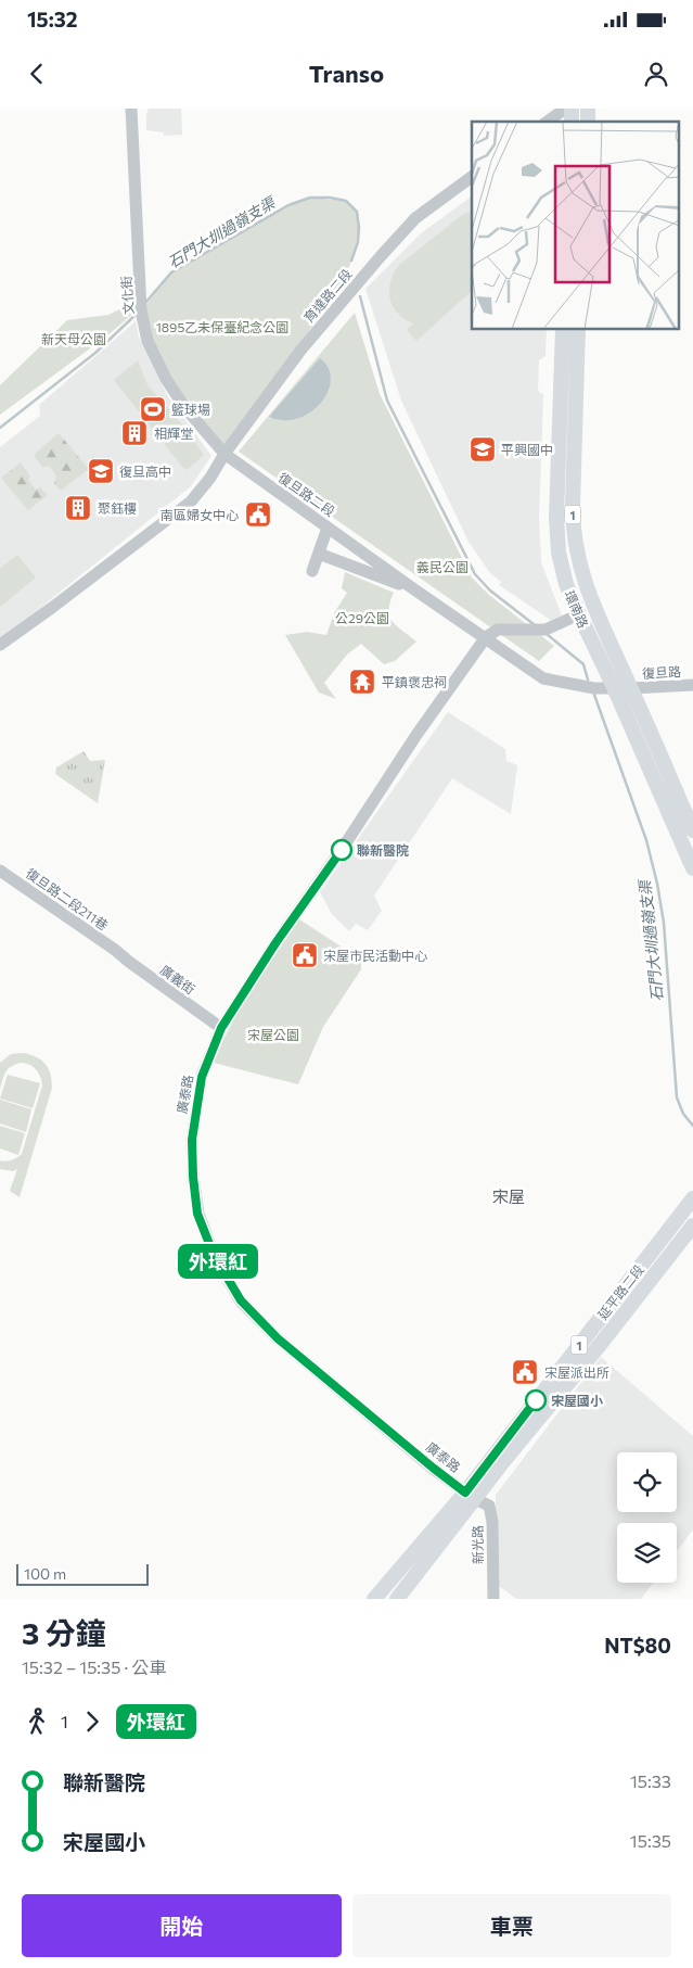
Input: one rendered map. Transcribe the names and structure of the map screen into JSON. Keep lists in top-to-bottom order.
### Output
{
  "streets": {
    "main road": ["1", "環南路", "延平路二段"],
    "street": [
      "文化街",
      "育達路二段",
      "復旦路二段",
      "復旦路",
      "復旦路二段211巷",
      "廣義街",
      "廣泰路",
      "新光路"
    ]
  },
  "crossings": [
    ["文化街", "育達路二段"],
    ["文化街", "復旦路二段"],
    ["育達路二段", "復旦路二段"],
    ["復旦路二段", "環南路"],
    ["復旦路二段", "復旦路"],
    ["復旦路二段", "廣泰路"],
    ["環南路", "復旦路"],
    ["復旦路二段211巷", "廣義街"],
    ["廣義街", "廣泰路"],
    ["廣泰路", "延平路二段"],
    ["廣泰路", "新光路"],
    ["延平路二段", "新光路"]
  ],
  "districts": ["宋屋"],
  "water": ["石門大圳過嶺支渠"],
  "parks": [
    "1895乙未保臺紀念公園",
    "新天母公園",
    "義民公園",
    "公29公園",
    "宋屋公園"
  ],
  "places": {
    "sports": ["籃球場"],
    "building": ["相輝堂", "聚鈺樓"],
    "school or university": ["平興國中", "復旦高中"],
    "public building": ["南區婦女中心", "宋屋市民活動中心", "宋屋派出所"],
    "temple": ["平鎮褒忠祠"],
    "other": ["聯新醫院", "宋屋國小"]
  },
  "lines": ["bus line 外環紅"],
  "scale_bar": "100 m",
  "page": {
    "status": "15:32",
    "header": "Transo",
    "on_map": "外環紅",
    "scale": "100 m",
    "heading": ["3 分鐘", "15:32 – 15:35 · 公車", "NT$80"],
    "legs": ["1", "外環紅"],
    "list": [
      {
        "name": "聯新醫院",
        "value": "15:33"
      },
      {
        "name": "宋屋國小",
        "value": "15:35"
      }
    ],
    "buttons": ["開始", "車票"]
  }
}
